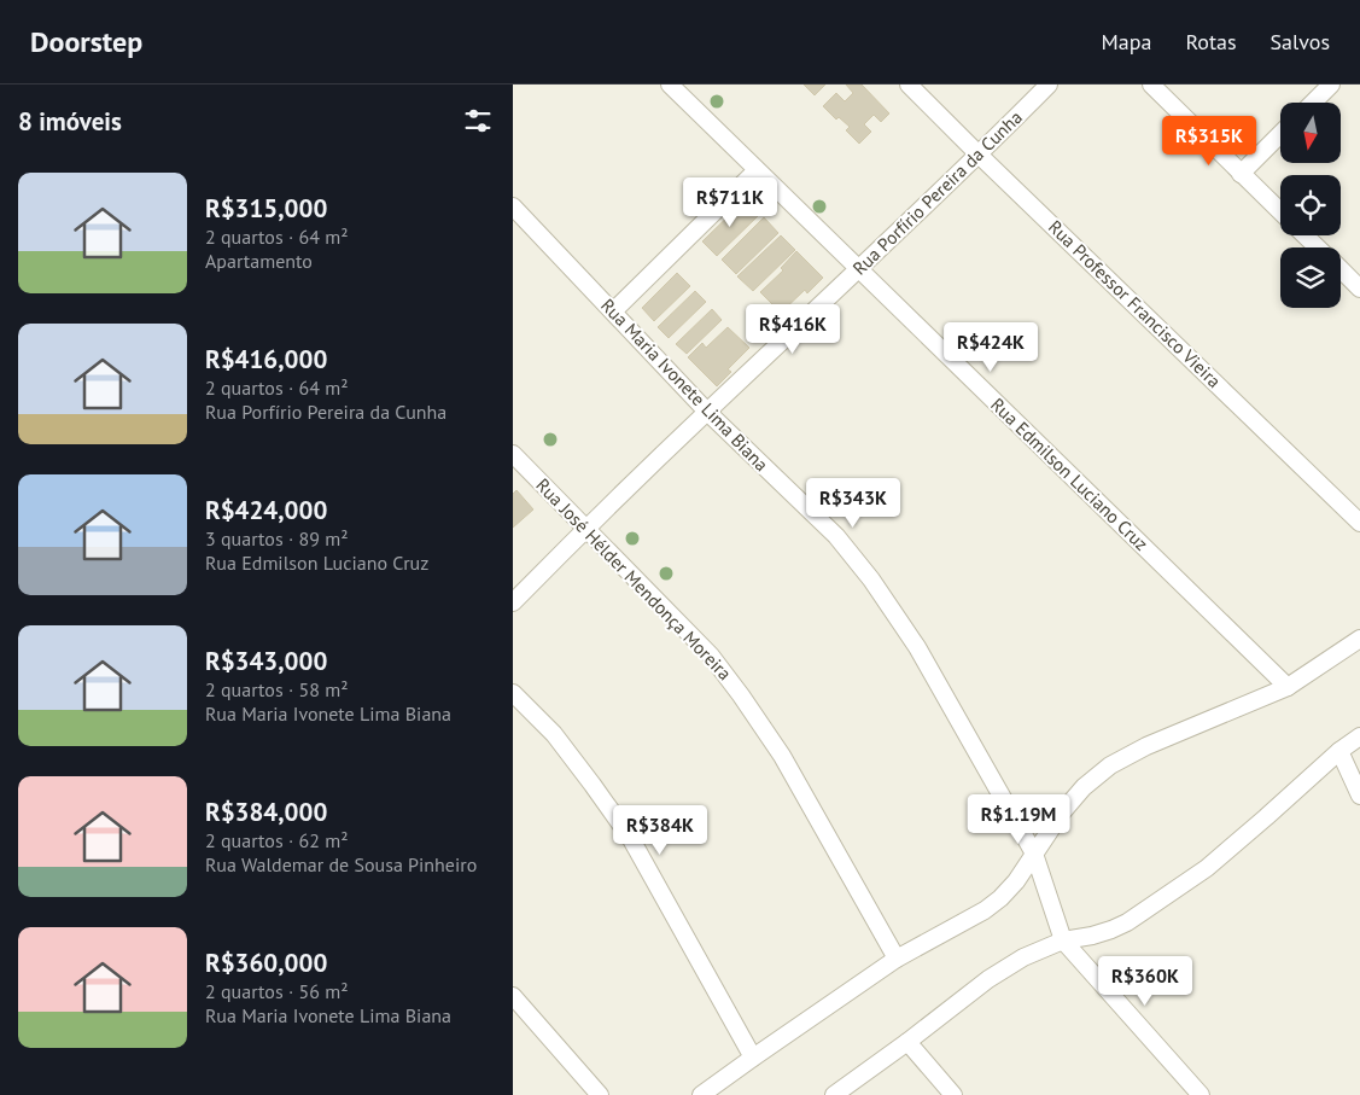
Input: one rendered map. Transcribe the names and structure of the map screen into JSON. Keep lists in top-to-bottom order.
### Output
{
  "streets": {
    "street": [
      "Rua Porfírio Pereira da Cunha",
      "Rua Professor Francisco Vieira",
      "Rua Maria Ivonete Lima Biana",
      "Rua Edmilson Luciano Cruz",
      "Rua José Hélder Mendonça Moreira"
    ]
  },
  "crossings": [
    ["Rua Porfírio Pereira da Cunha", "Rua Professor Francisco Vieira"],
    ["Rua Porfírio Pereira da Cunha", "Rua Maria Ivonete Lima Biana"],
    ["Rua Porfírio Pereira da Cunha", "Rua Edmilson Luciano Cruz"],
    ["Rua Porfírio Pereira da Cunha", "Rua José Hélder Mendonça Moreira"]
  ],
  "north": "bottom",
  "page": {
    "header": "Doorstep",
    "nav": ["Mapa", "Rotas", "Salvos"],
    "heading": "8 imóveis",
    "price": [
      "R$315K",
      "R$711K",
      "R$416K",
      "R$424K",
      "R$343K",
      "R$1.19M",
      "R$384K",
      "R$360K"
    ],
    "list": [
      {
        "name": "R$315,000",
        "note": "2 quartos · 64 m² · Apartamento"
      },
      {
        "name": "R$416,000",
        "note": "2 quartos · 64 m² · Rua Porfírio Pereira da Cunha"
      },
      {
        "name": "R$424,000",
        "note": "3 quartos · 89 m² · Rua Edmilson Luciano Cruz"
      },
      {
        "name": "R$343,000",
        "note": "2 quartos · 58 m² · Rua Maria Ivonete Lima Biana"
      },
      {
        "name": "R$384,000",
        "note": "2 quartos · 62 m² · Rua Waldemar de Sousa Pinheiro"
      },
      {
        "name": "R$360,000",
        "note": "2 quartos · 56 m² · Rua Maria Ivonete Lima Biana"
      }
    ]
  }
}
